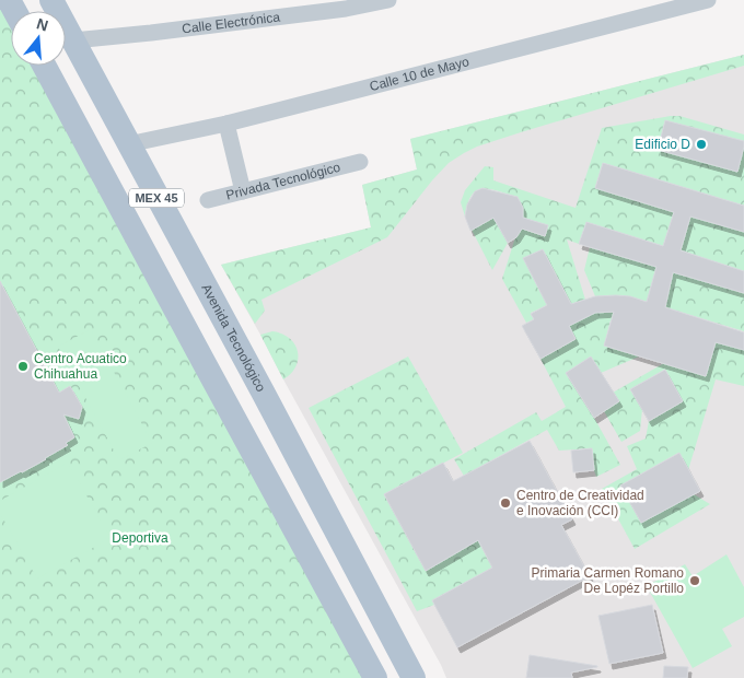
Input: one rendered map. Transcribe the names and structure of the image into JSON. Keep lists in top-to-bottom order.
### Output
{
  "streets": {
    "main road": ["MEX 45", "Avenida Tecnológico"],
    "street": ["Calle Electrónica", "Calle 10 de Mayo", "Privada Tecnológico"]
  },
  "crossings": [
    ["Calle Electrónica", "Avenida Tecnológico"],
    ["Calle 10 de Mayo", "Avenida Tecnológico"]
  ],
  "parks": ["Deportiva"],
  "places": [
    "Edificio D",
    "Centro Acuatico Chihuahua",
    "Centro de Creatividad e Inovación (CCI)",
    "Primaria Carmen Romano De Lopéz Portillo"
  ],
  "north": "top"
}
